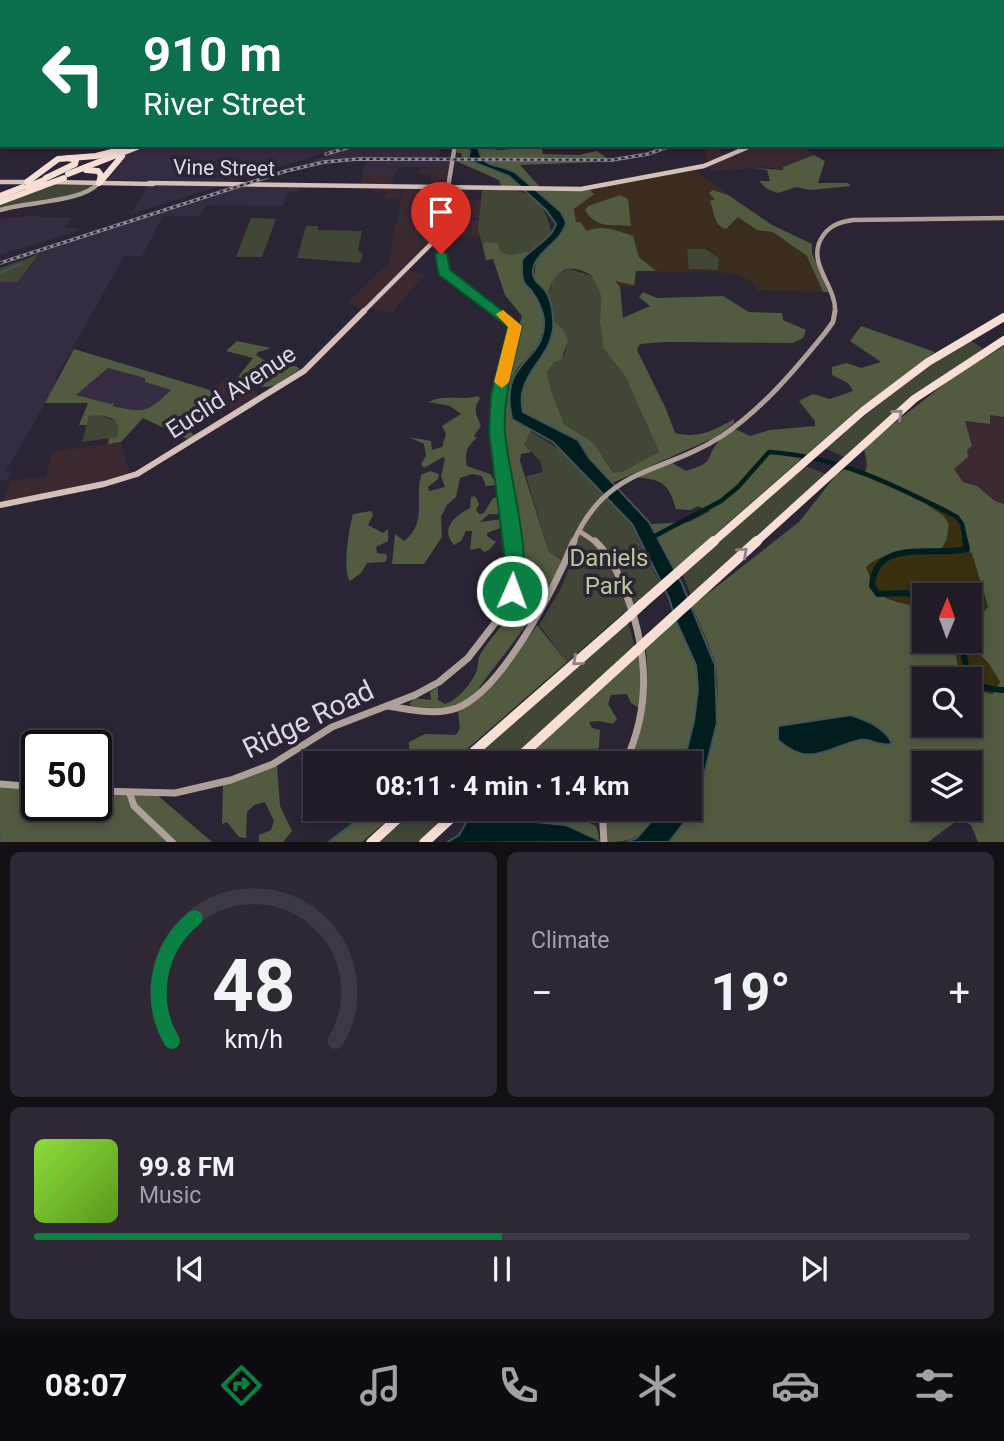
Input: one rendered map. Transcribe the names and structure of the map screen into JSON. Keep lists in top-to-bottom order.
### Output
{
  "streets": {
    "main road": ["Vine Street", "Euclid Avenue", "Ridge Road"]
  },
  "crossings": [
    ["Euclid Avenue", "Ridge Road"]
  ],
  "parks": ["Daniels Park"],
  "north": "top",
  "page": {
    "turn": ["910 m", "River Street"],
    "limit": "50",
    "trip": "08:11 · 4 min · 1.4 km",
    "tile": "Climate",
    "heat": ["−", "19°", "+"],
    "song": ["99.8 FM", "Music"],
    "tabs": "08:07",
    "gauge": ["48", "km/h"]
  }
}
